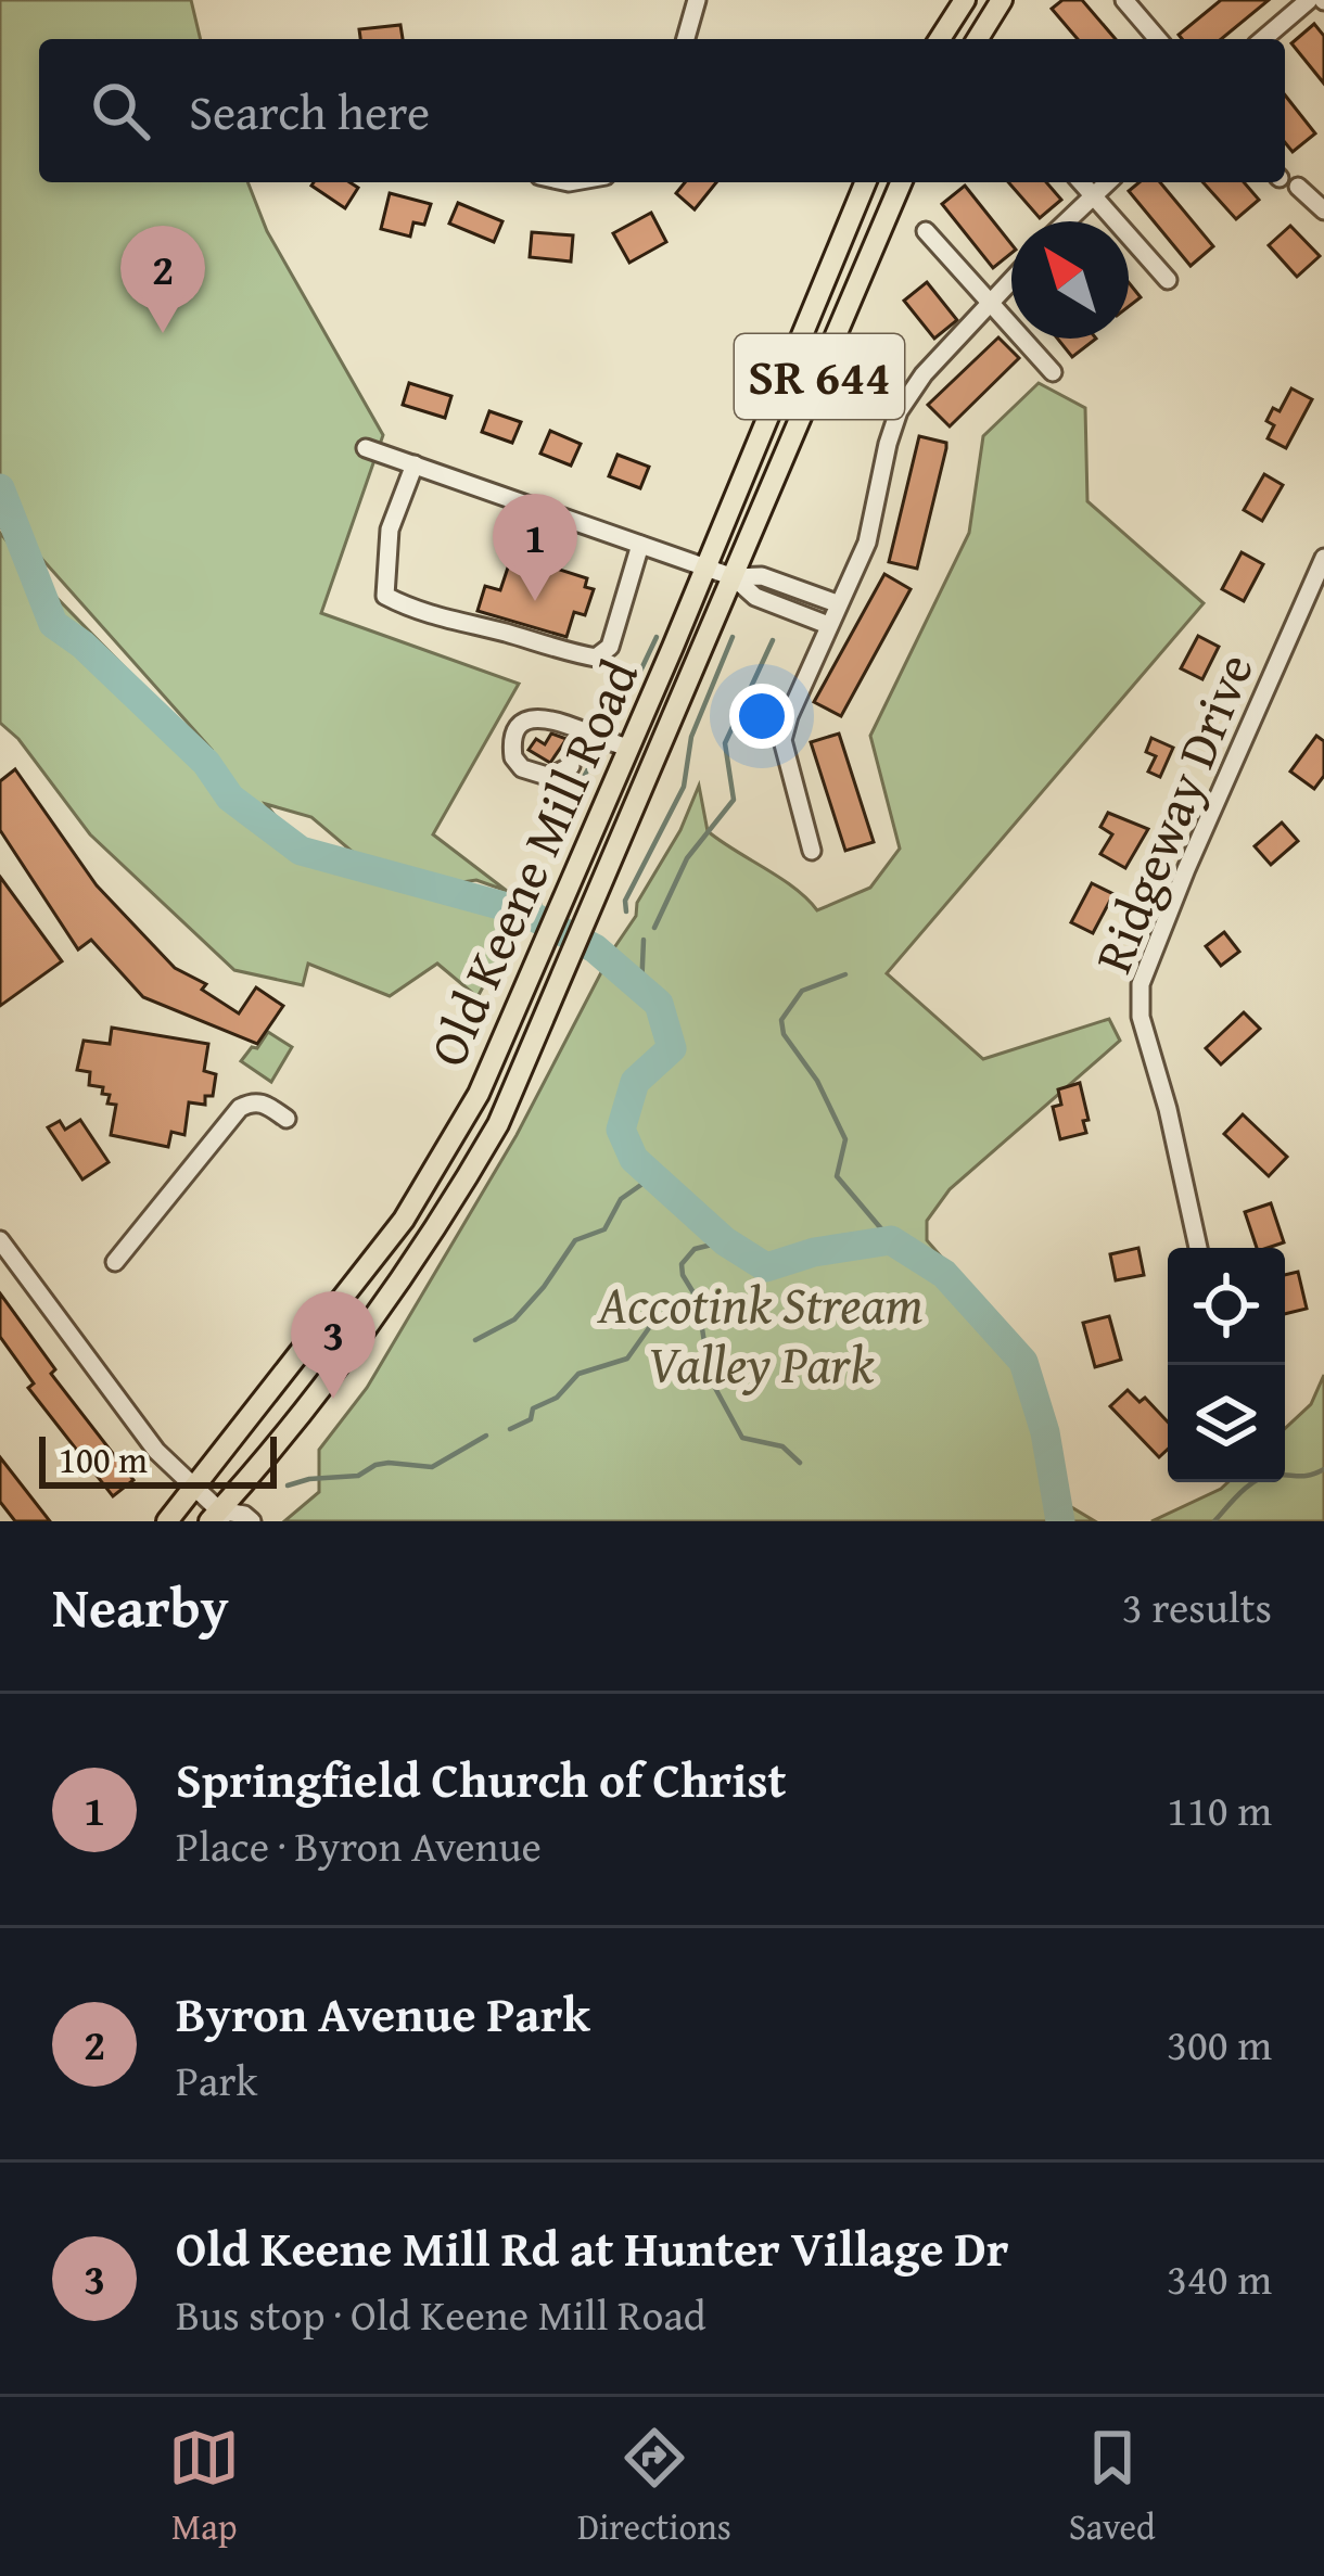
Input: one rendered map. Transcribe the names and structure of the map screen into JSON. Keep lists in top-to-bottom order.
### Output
{
  "streets": {
    "main road": ["SR 644", "Old Keene Mill Road"],
    "street": ["Ridgeway Drive"]
  },
  "parks": ["Accotink Stream Valley Park"],
  "scale_bar": "100 m",
  "north": "top left",
  "page": {
    "search": "Search here",
    "pins": ["2", "1", "3"],
    "scale": "100 m",
    "heading": ["Nearby", "3 results"],
    "list": [
      {
        "mark": "1",
        "name": "Springfield Church of Christ",
        "note": "Place · Byron Avenue",
        "value": "110 m"
      },
      {
        "mark": "2",
        "name": "Byron Avenue Park",
        "note": "Park",
        "value": "300 m"
      },
      {
        "mark": "3",
        "name": "Old Keene Mill Rd at Hunter Village Dr",
        "note": "Bus stop · Old Keene Mill Road",
        "value": "340 m"
      }
    ],
    "nav": ["Map", "Directions", "Saved"]
  }
}
